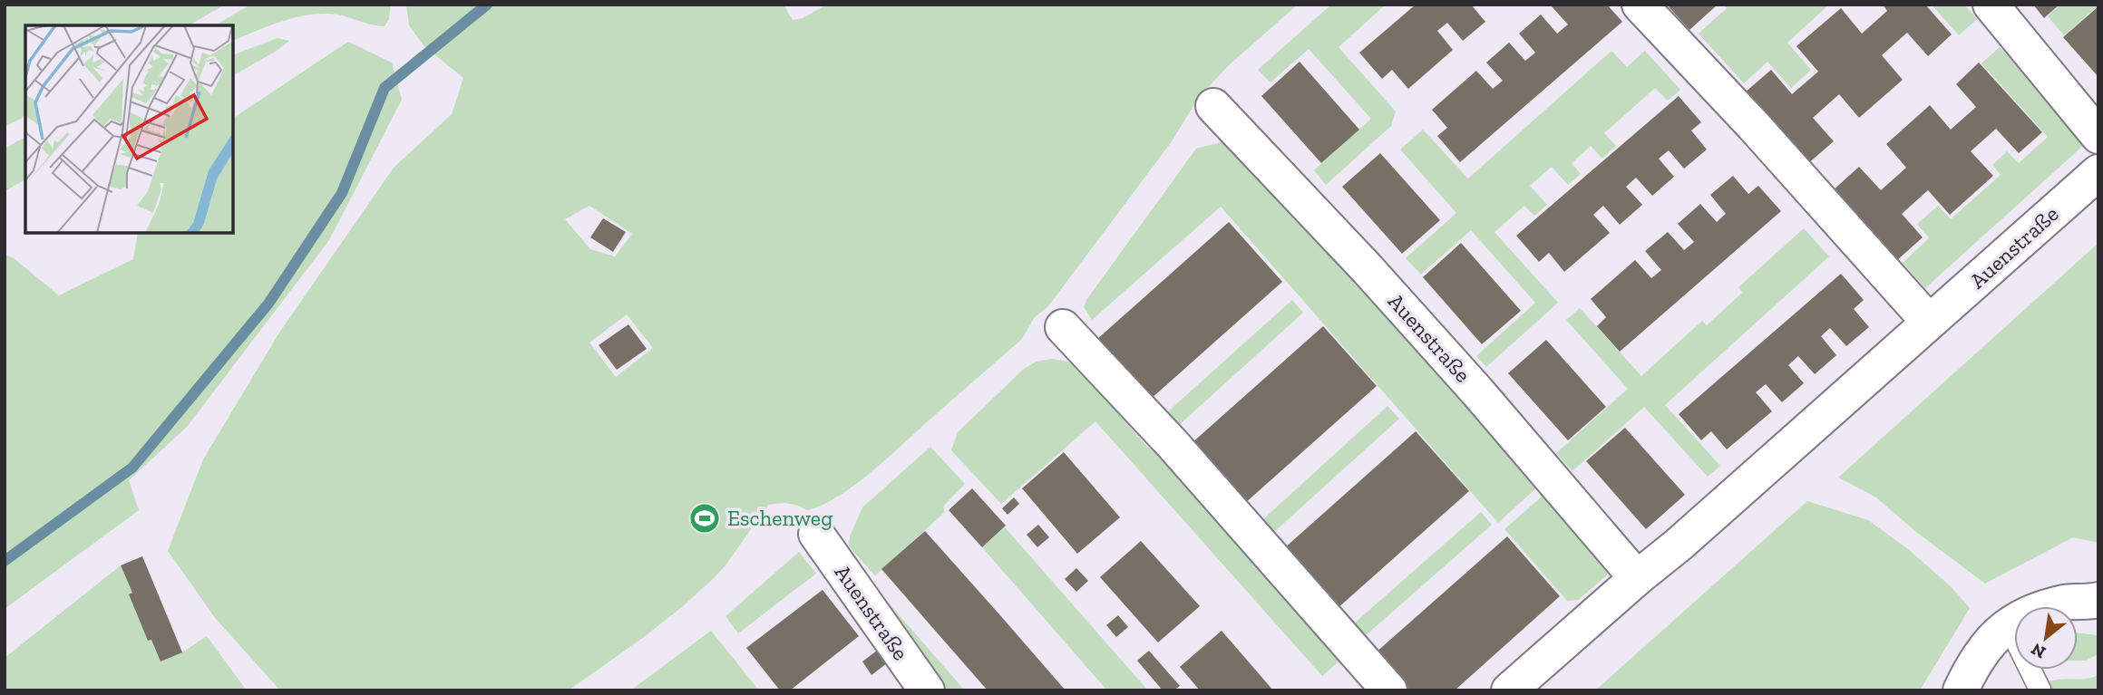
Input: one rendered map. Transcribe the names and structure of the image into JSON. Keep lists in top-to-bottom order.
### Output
{
  "streets": {
    "street": ["Auenstraße"]
  },
  "places": {
    "sports": ["Eschenweg"]
  },
  "north": "bottom left"
}
